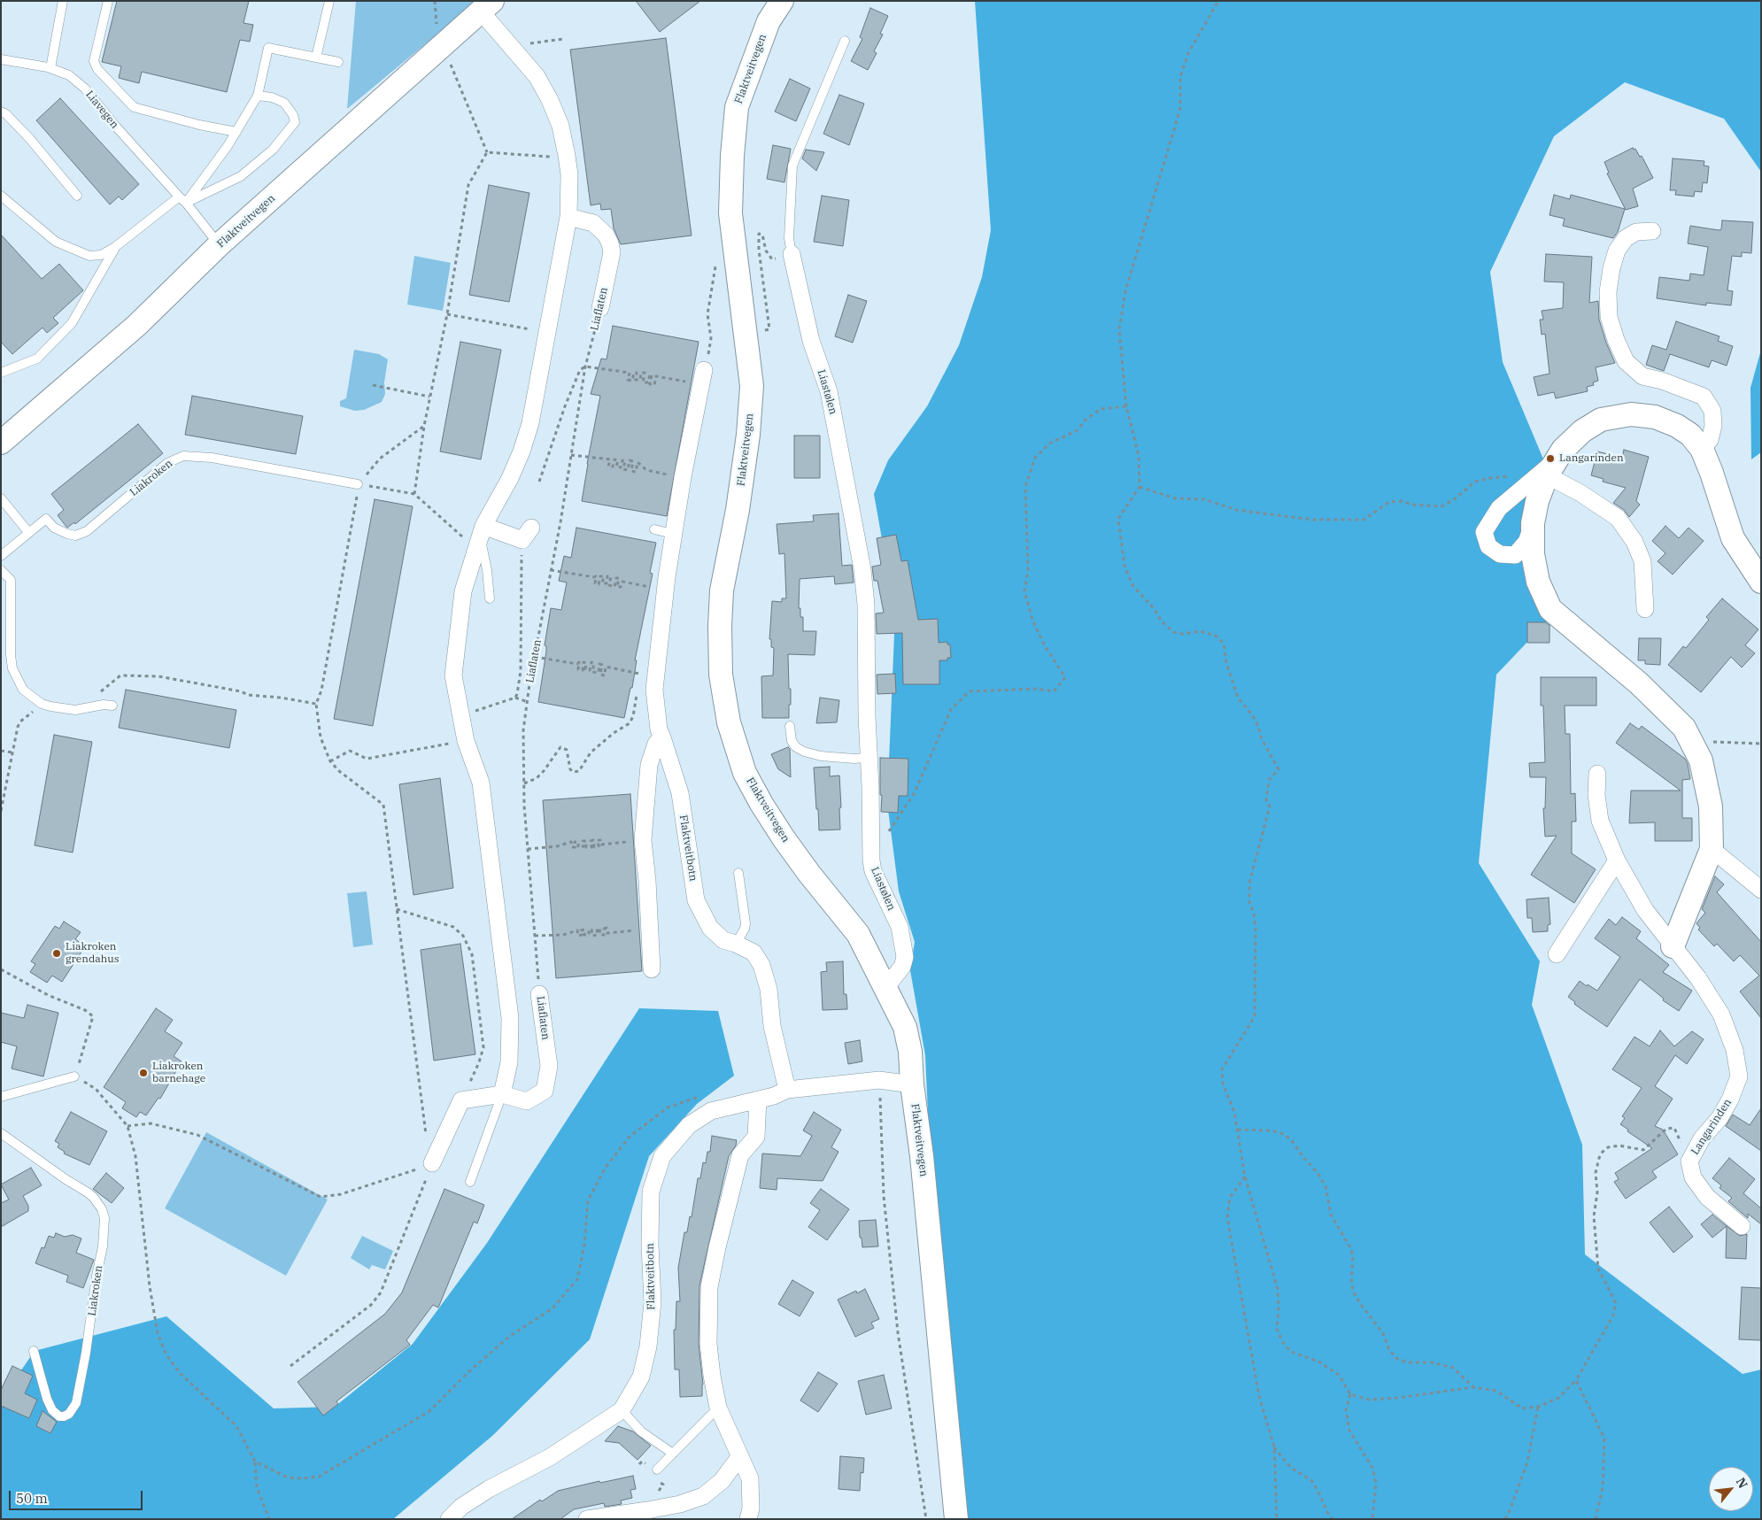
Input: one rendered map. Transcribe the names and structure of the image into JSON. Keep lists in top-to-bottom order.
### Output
{
  "streets": {
    "main road": ["Flaktveitvegen"],
    "street": [
      "Liaflaten",
      "Liastølen",
      "Flaktveitbotn",
      "Langarinden"
    ],
    "lane": ["Liavegen", "Liakroken"]
  },
  "crossings": [
    ["Flaktveitvegen", "Liavegen"],
    ["Flaktveitvegen", "Liastølen"],
    ["Flaktveitvegen", "Flaktveitbotn"]
  ],
  "places": ["Langarinden", "Liakroken grendahus", "Liakroken barnehage"],
  "scale_bar": "50 m",
  "north": "top right"
}
